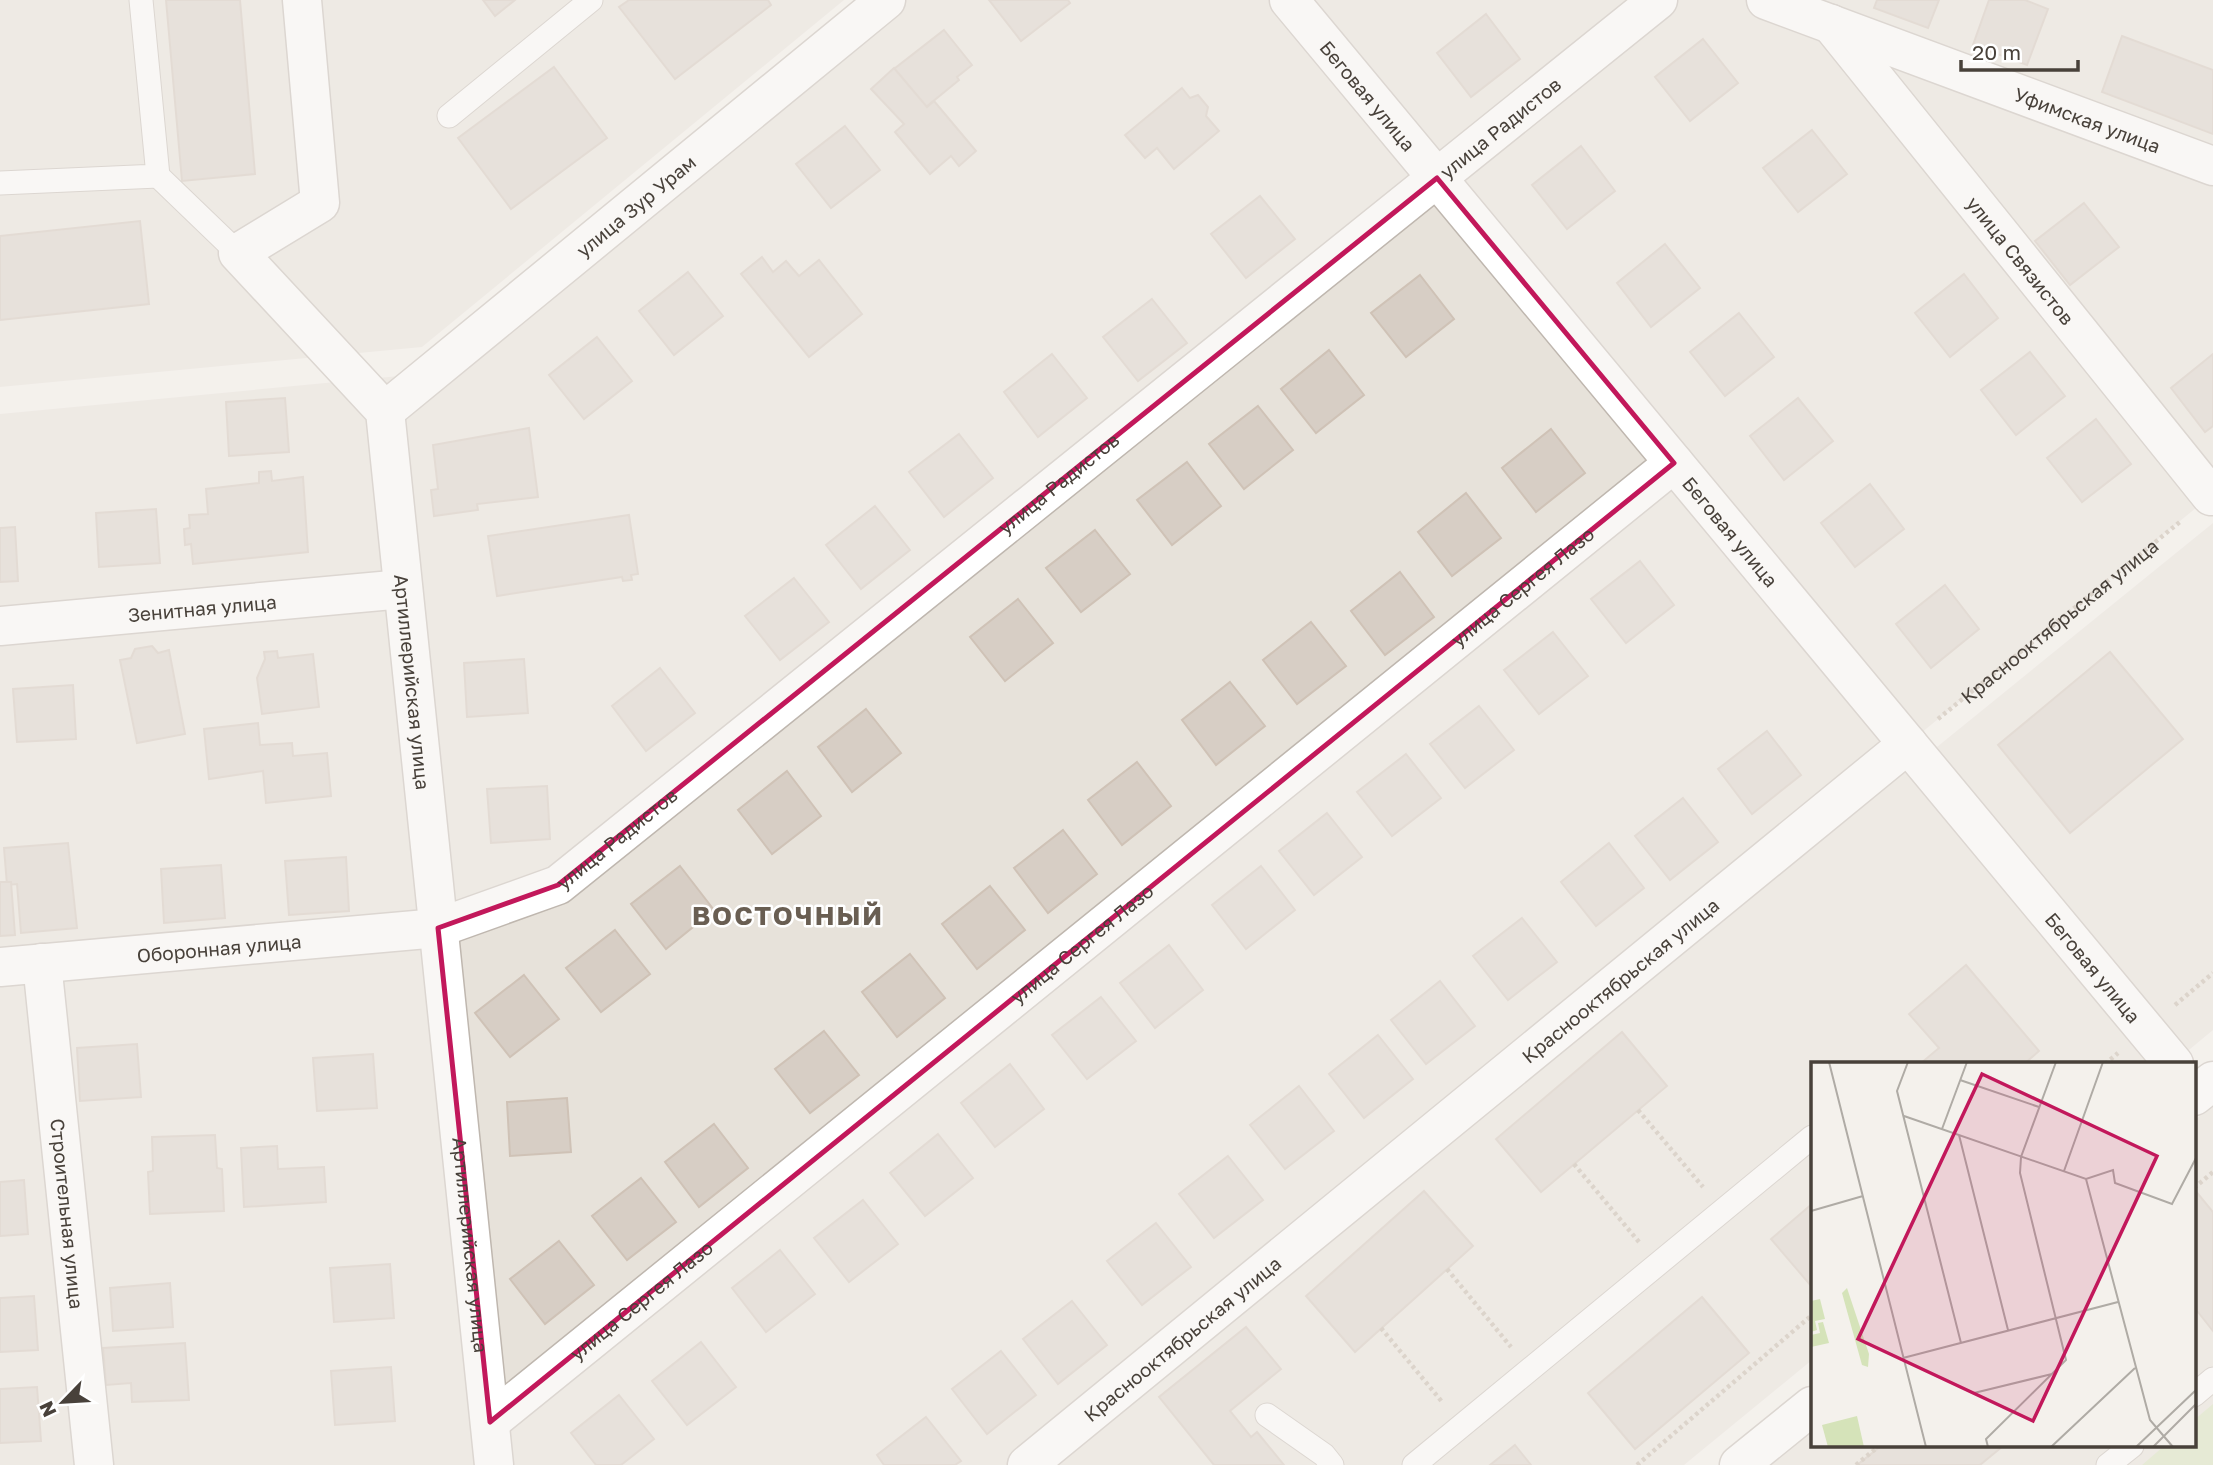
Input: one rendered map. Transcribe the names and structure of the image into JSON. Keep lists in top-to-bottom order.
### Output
{
  "streets": {
    "street": [
      "Беговая улица",
      "Уфимская улица",
      "улица Радистов",
      "улица Зур Урам",
      "улица Связистов",
      "улица Сергея Лазо",
      "Зенитная улица",
      "Краснооктябрьская улица",
      "Артиллерийская улица",
      "Оборонная улица",
      "Строительная улица"
    ]
  },
  "crossings": [
    ["Беговая улица", "улица Радистов"],
    ["Беговая улица", "улица Сергея Лазо"],
    ["Беговая улица", "Краснооктябрьская улица"],
    ["Уфимская улица", "улица Связистов"],
    ["улица Радистов", "Артиллерийская улица"],
    ["улица Радистов", "Оборонная улица"],
    ["улица Зур Урам", "Артиллерийская улица"],
    ["улица Связистов", "Краснооктябрьская улица"],
    ["улица Сергея Лазо", "Артиллерийская улица"],
    ["Зенитная улица", "Артиллерийская улица"],
    ["Артиллерийская улица", "Оборонная улица"],
    ["Оборонная улица", "Строительная улица"]
  ],
  "districts": ["ВОСТОЧНЫЙ"],
  "scale_bar": "20 m",
  "north": "bottom left"
}
